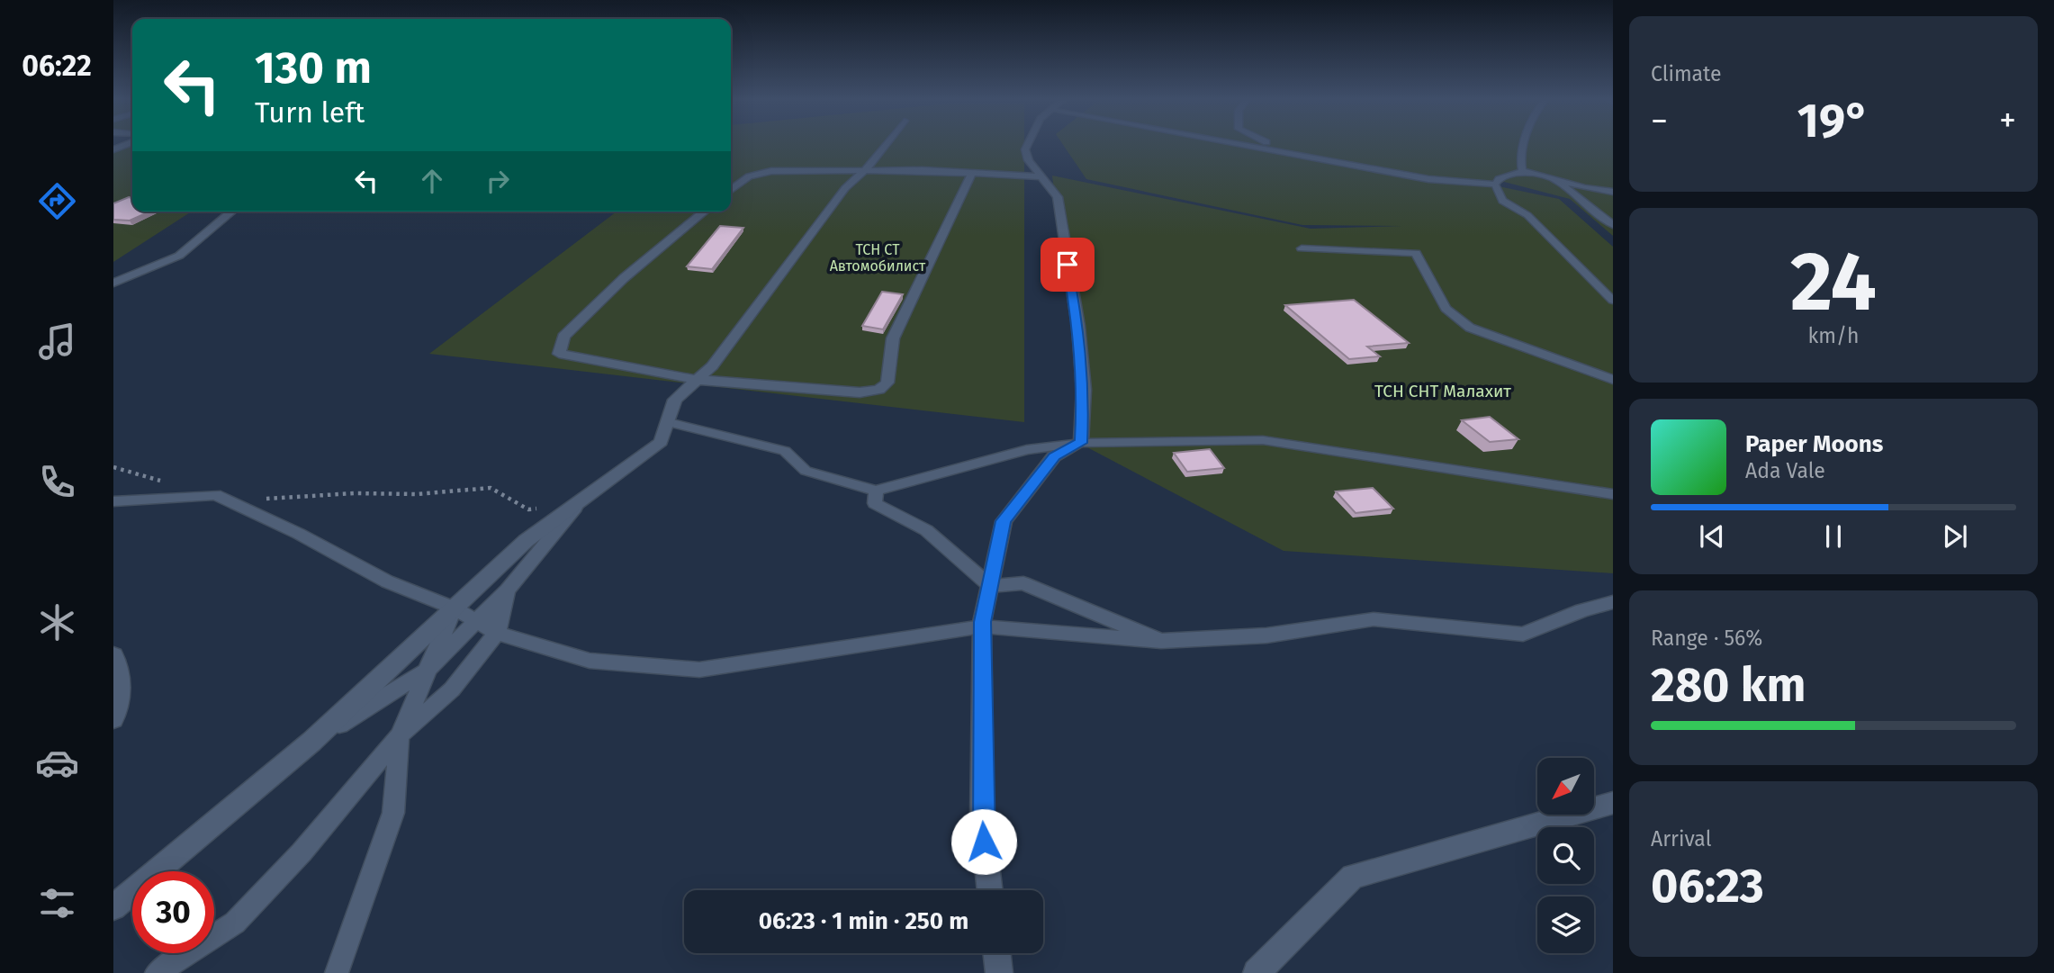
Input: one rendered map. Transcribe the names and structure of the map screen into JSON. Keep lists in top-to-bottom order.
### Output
{
  "parks": ["ТСН СТ Автомобилист", "ТСН СНТ Малахит"],
  "north": "bottom left",
  "page": {
    "tabs": "06:22",
    "tile": [
      "Climate",
      ["24", "km/h"],
      ["Range · 56%", "280 km"],
      ["Arrival", "06:23"]
    ],
    "turn": ["130 m", "Turn left"],
    "heat": ["−", "19°", "+"],
    "song": ["Paper Moons", "Ada Vale"],
    "limit": "30",
    "trip": "06:23 · 1 min · 250 m"
  }
}
